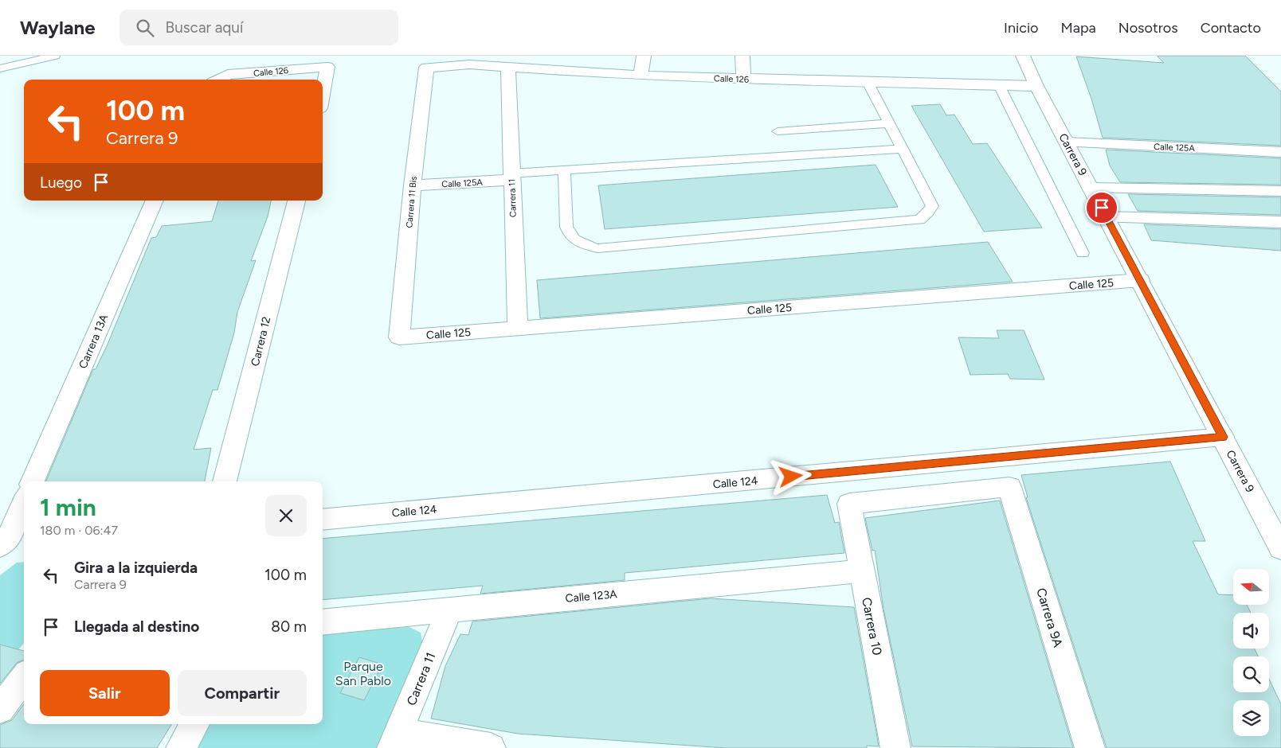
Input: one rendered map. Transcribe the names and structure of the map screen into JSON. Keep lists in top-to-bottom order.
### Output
{
  "streets": {
    "street": [
      "Calle 126",
      "Calle 125A",
      "Carrera 9",
      "Carrera 11",
      "Carrera 11 Bis",
      "Calle 125",
      "Carrera 13A",
      "Carrera 12",
      "Calle 124",
      "Calle 123A",
      "Carrera 9A",
      "Carrera 10"
    ]
  },
  "crossings": [
    ["Calle 126", "Carrera 9"],
    ["Calle 126", "Carrera 11"],
    ["Calle 126", "Carrera 11 Bis"],
    ["Calle 125A", "Carrera 9"],
    ["Calle 125A", "Carrera 11"],
    ["Calle 125A", "Carrera 11 Bis"],
    ["Carrera 9", "Calle 125"],
    ["Carrera 9", "Calle 124"],
    ["Carrera 11", "Calle 125"],
    ["Carrera 11", "Calle 123A"],
    ["Carrera 11 Bis", "Calle 125"],
    ["Calle 123A", "Carrera 10"],
    ["Carrera 9A", "Carrera 10"]
  ],
  "parks": ["Parque San Pablo"],
  "north": "left",
  "page": {
    "header": "Waylane",
    "search": "Buscar aquí",
    "nav": [
      "Inicio",
      "Mapa",
      "Nosotros",
      "Contacto"
    ],
    "turn": ["100 m", "Carrera 9"],
    "then": "Luego",
    "heading": ["1 min", "180 m · 06:47"],
    "list": [
      {
        "name": "Gira a la izquierda",
        "note": "Carrera 9",
        "value": "100 m"
      },
      {
        "name": "Llegada al destino",
        "value": "80 m"
      }
    ],
    "buttons": ["Salir", "Compartir"]
  }
}
